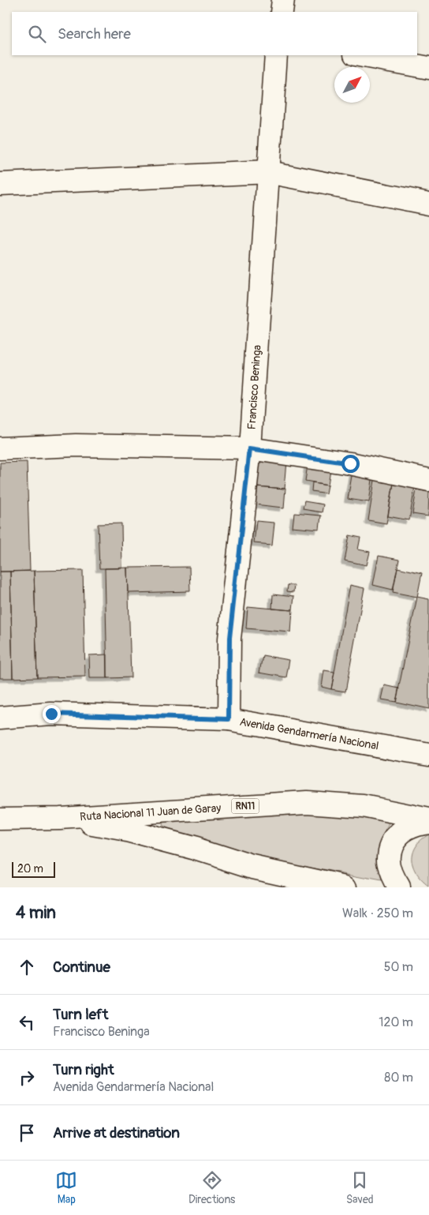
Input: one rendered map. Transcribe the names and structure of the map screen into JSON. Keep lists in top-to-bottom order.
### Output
{
  "streets": {
    "main road": [
      "Francisco Beninga",
      "Avenida Gendarmería Nacional",
      "RN11",
      "Ruta Nacional 11 Juan de Garay"
    ]
  },
  "crossings": [
    ["Francisco Beninga", "Avenida Gendarmería Nacional"]
  ],
  "scale_bar": "20 m",
  "north": "top right",
  "page": {
    "search": "Search here",
    "scale": "20 m",
    "heading": ["4 min", "Walk · 250 m"],
    "list": [
      ["Continue", "50 m"],
      ["Turn left", "Francisco Beninga", "120 m"],
      ["Turn right", "Avenida Gendarmería Nacional", "80 m"],
      "Arrive at destination"
    ],
    "nav": ["Map", "Directions", "Saved"]
  }
}
